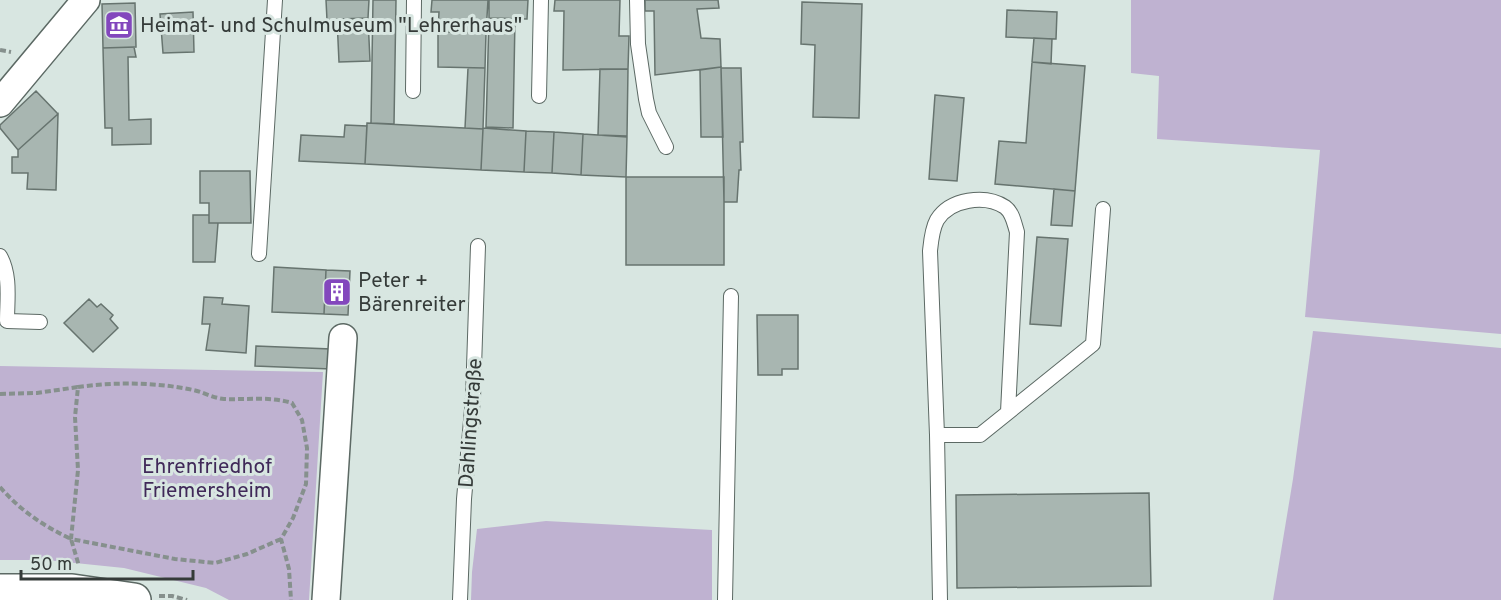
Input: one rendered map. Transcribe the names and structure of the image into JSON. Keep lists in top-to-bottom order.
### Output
{
  "streets": {
    "lane": ["Dahlingstraße"]
  },
  "parks": ["Ehrenfriedhof Friemersheim"],
  "places": {
    "museum": ["Heimat- und Schulmuseum \"Lehrerhaus\""],
    "building": ["Peter + Bärenreiter"]
  },
  "scale_bar": "50 m"
}
